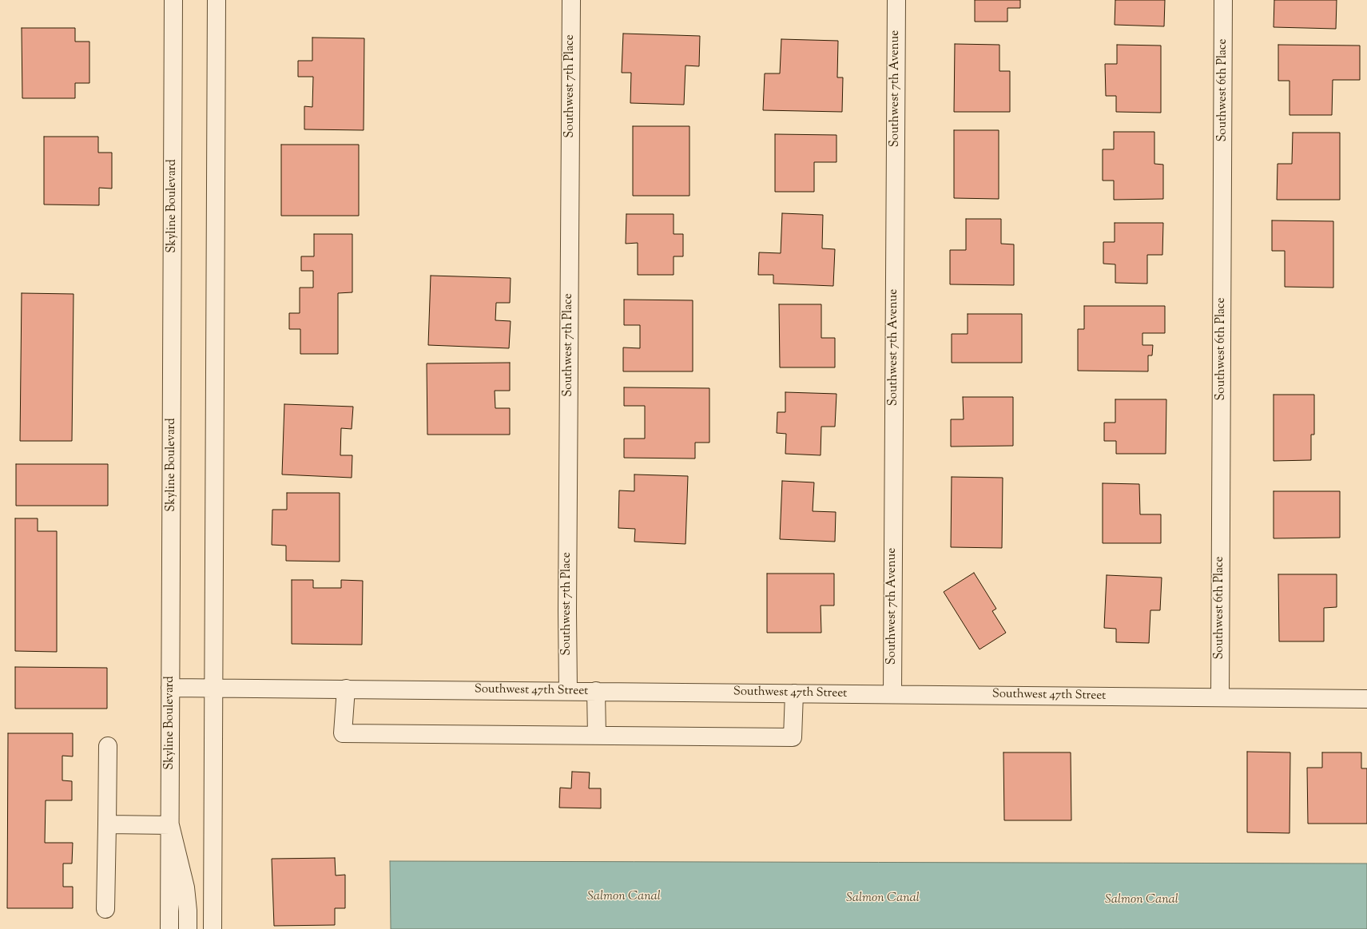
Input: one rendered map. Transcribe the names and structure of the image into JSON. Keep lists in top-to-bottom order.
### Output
{
  "streets": {
    "street": [
      "Southwest 7th Place",
      "Southwest 7th Avenue",
      "Southwest 6th Place",
      "Skyline Boulevard",
      "Southwest 47th Street"
    ]
  },
  "crossings": [
    ["Southwest 7th Place", "Southwest 47th Street"],
    ["Southwest 7th Avenue", "Southwest 47th Street"],
    ["Southwest 6th Place", "Southwest 47th Street"],
    ["Skyline Boulevard", "Southwest 47th Street"]
  ],
  "water": ["Salmon Canal"]
}
